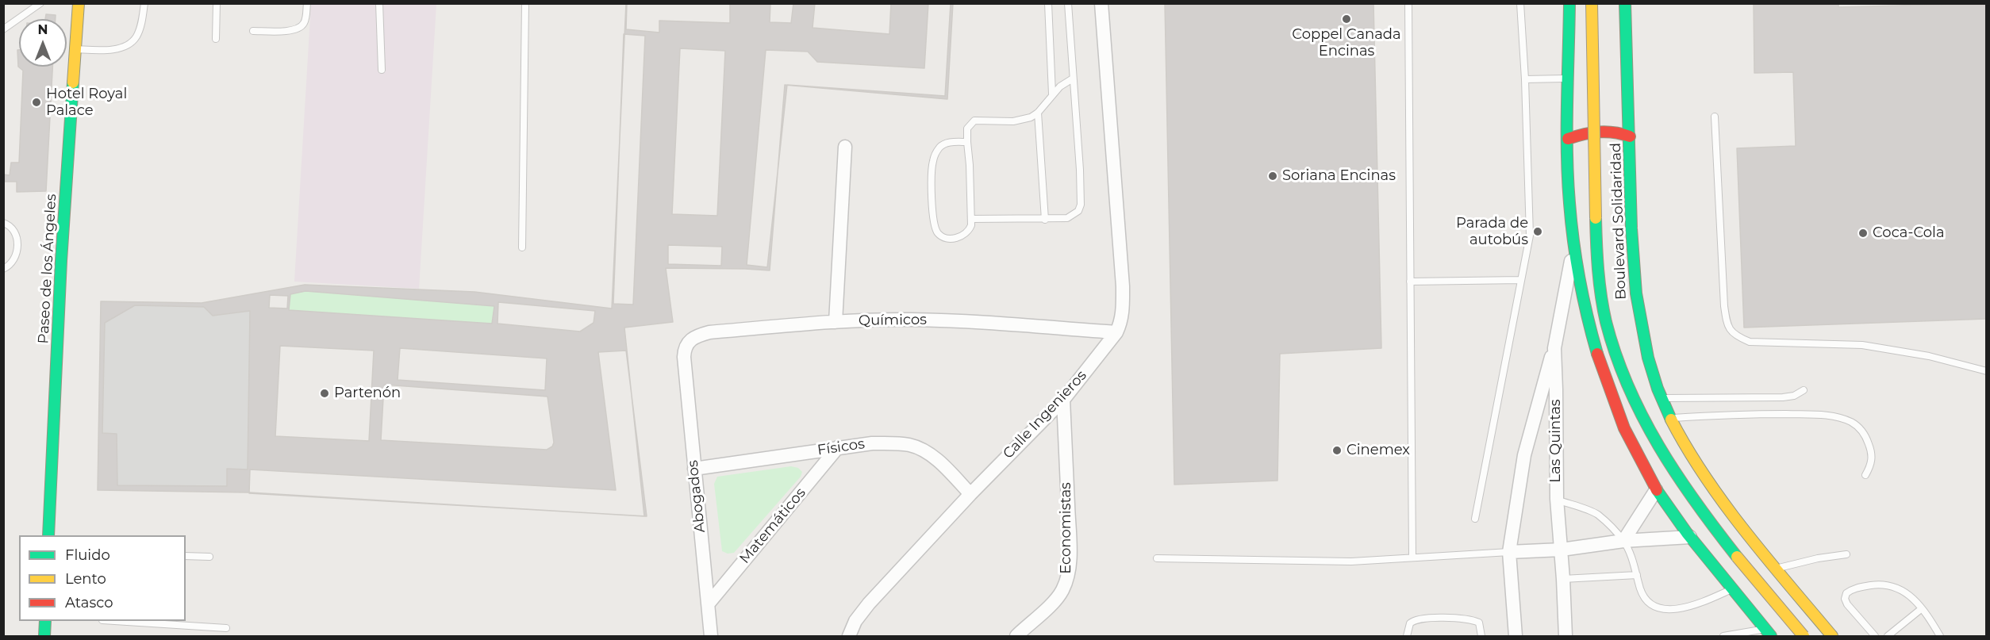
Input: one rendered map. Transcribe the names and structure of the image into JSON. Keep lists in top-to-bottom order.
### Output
{
  "streets": {
    "main road": ["Boulevard Solidaridad", "Paseo de los Ángeles"],
    "street": [
      "Químicos",
      "Calle Ingenieros",
      "Las Quintas",
      "Físicos",
      "Abogados",
      "Matemáticos",
      "Economistas"
    ]
  },
  "crossings": [
    ["Químicos", "Calle Ingenieros"],
    ["Químicos", "Abogados"],
    ["Calle Ingenieros", "Físicos"],
    ["Calle Ingenieros", "Economistas"],
    ["Físicos", "Abogados"],
    ["Físicos", "Matemáticos"],
    ["Abogados", "Matemáticos"]
  ],
  "places": [
    "Coppel Canada Encinas",
    "Hotel Royal Palace",
    "Soriana Encinas",
    "Parada de autobús",
    "Coca-Cola",
    "Partenón",
    "Cinemex"
  ],
  "legend": ["Fluido", "Lento", "Atasco"],
  "north": "top"
}
